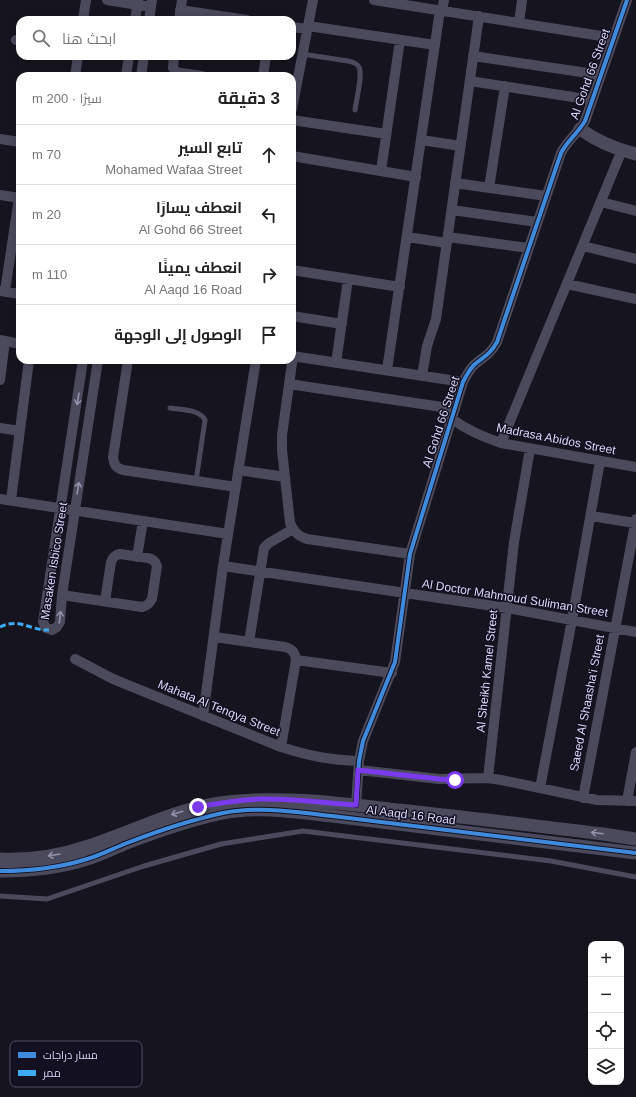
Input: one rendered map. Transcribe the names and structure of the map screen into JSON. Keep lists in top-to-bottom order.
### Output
{
  "streets": {
    "street": [
      "Al Gohd 66 Street",
      "Madrasa Abidos Street",
      "Masaken Isbico Street",
      "Al Doctor Mahmoud Suliman Street",
      "Al Sheikh Kamel Street",
      "Saeed Al Shaasha'i Street",
      "Mahata Al Tenqya Street",
      "Al Aaqd 16 Road"
    ]
  },
  "crossings": [
    ["Al Gohd 66 Street", "Madrasa Abidos Street"],
    ["Al Gohd 66 Street", "Al Doctor Mahmoud Suliman Street"],
    ["Al Gohd 66 Street", "Mahata Al Tenqya Street"],
    ["Al Gohd 66 Street", "Al Aaqd 16 Road"],
    ["Madrasa Abidos Street", "Al Sheikh Kamel Street"],
    ["Al Doctor Mahmoud Suliman Street", "Al Sheikh Kamel Street"],
    ["Al Doctor Mahmoud Suliman Street", "Saeed Al Shaasha'i Street"],
    ["Al Sheikh Kamel Street", "Mahata Al Tenqya Street"],
    ["Saeed Al Shaasha'i Street", "Mahata Al Tenqya Street"]
  ],
  "legend": ["مسار دراجات", "ممر"],
  "page": {
    "search": "ابحث هنا",
    "heading": ["3 دقيقة", "سيرًا · 200 m"],
    "list": [
      ["تابع السير", "Mohamed Wafaa Street", "70 m"],
      ["انعطف يسارًا", "Al Gohd 66 Street", "20 m"],
      ["انعطف يمينًا", "Al Aaqd 16 Road", "110 m"],
      "الوصول إلى الوجهة"
    ],
    "map_buttons": ["+", "−"]
  }
}
